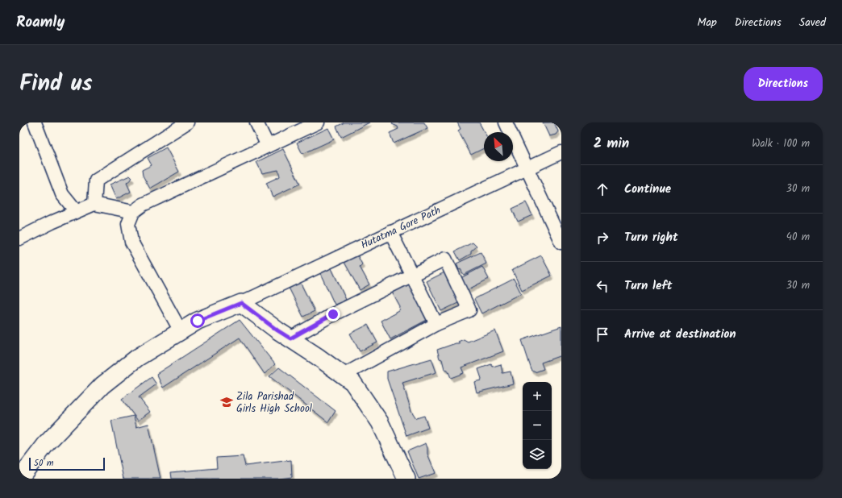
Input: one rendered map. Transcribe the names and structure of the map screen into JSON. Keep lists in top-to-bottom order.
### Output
{
  "streets": {
    "street": ["Hutatma Gore Path"]
  },
  "places": {
    "school or university": ["Zila Parishad Girls High School"]
  },
  "scale_bar": "50 m",
  "north": "top left",
  "page": {
    "header": "Roamly",
    "nav": ["Map", "Directions", "Saved"],
    "title": "Find us",
    "buttons": "Directions",
    "heading": ["2 min", "Walk · 100 m"],
    "list": [
      ["Continue", "30 m"],
      ["Turn right", "40 m"],
      ["Turn left", "30 m"],
      "Arrive at destination"
    ],
    "map_buttons": ["+", "−"],
    "scale": "50 m"
  }
}
